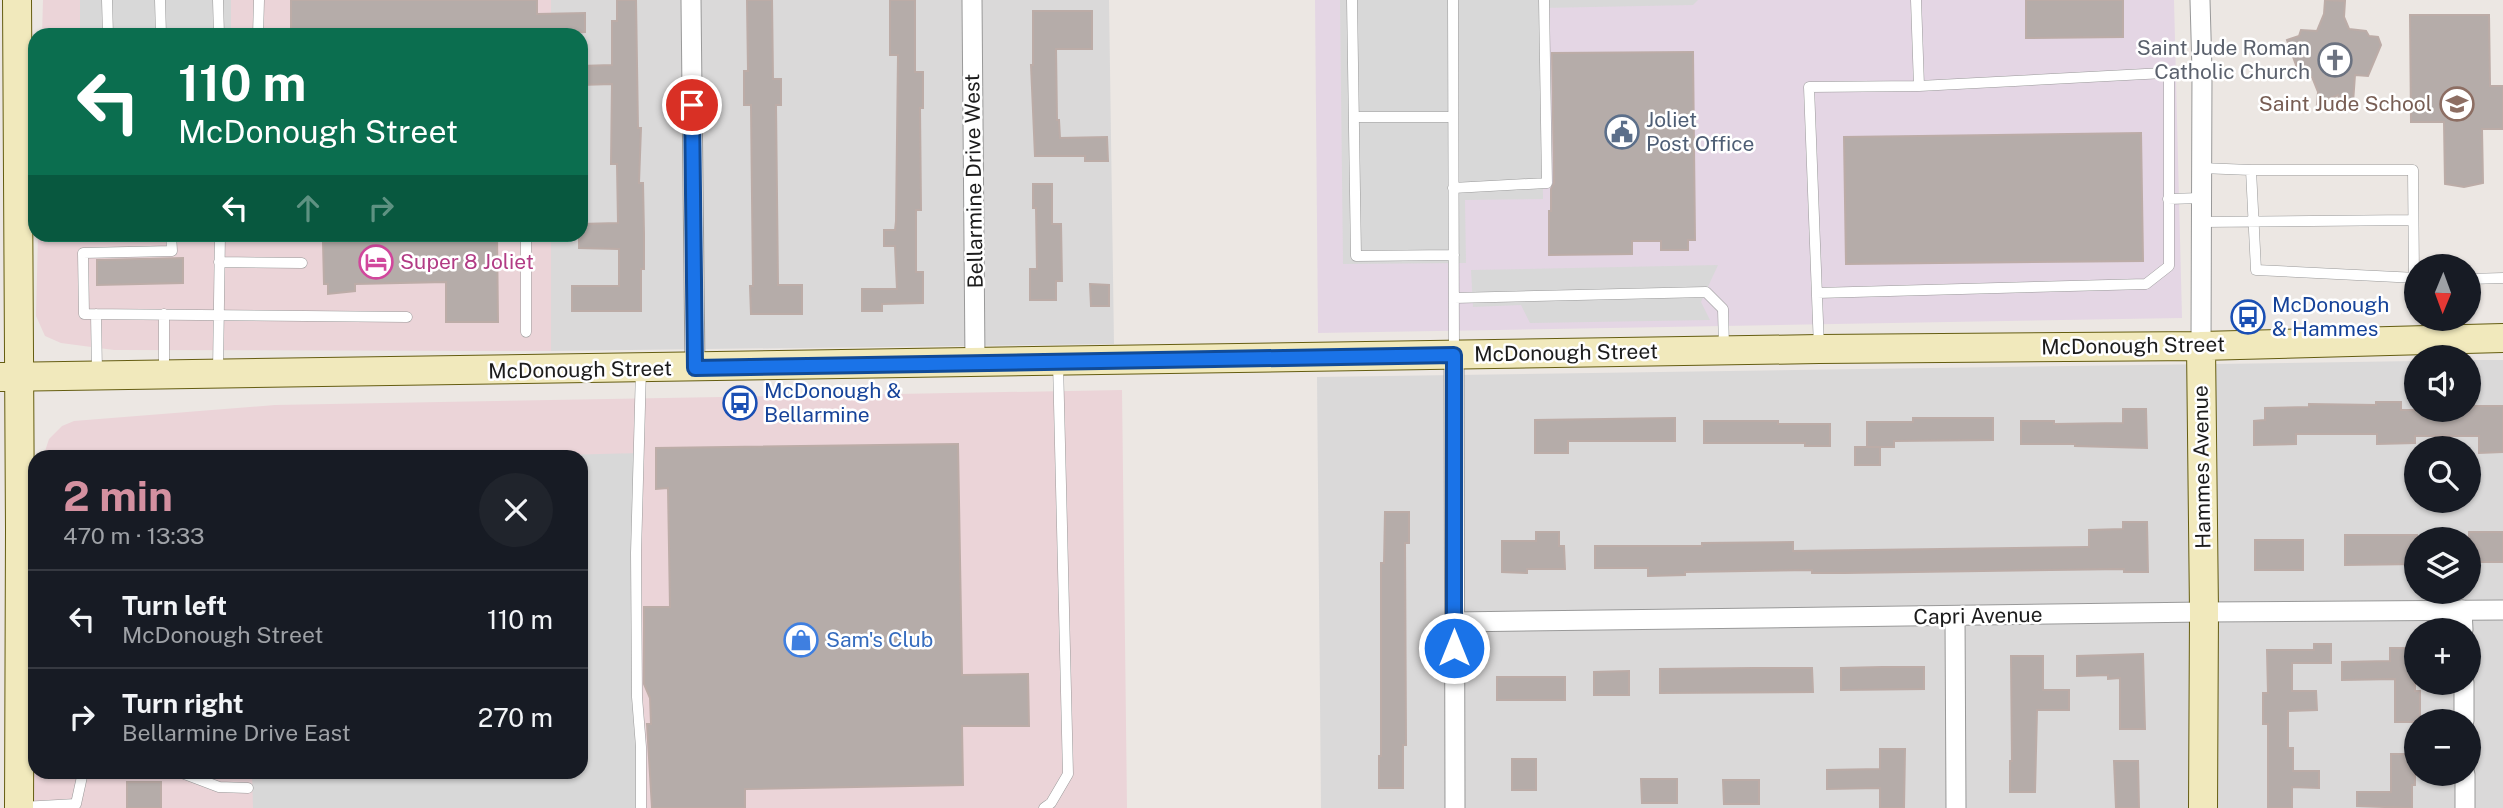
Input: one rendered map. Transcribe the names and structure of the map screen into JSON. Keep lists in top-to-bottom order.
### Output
{
  "streets": {
    "street": [
      "Bellarmine Drive West",
      "McDonough Street",
      "Hammes Avenue",
      "Capri Avenue"
    ]
  },
  "crossings": [
    ["Bellarmine Drive West", "McDonough Street"],
    ["McDonough Street", "Hammes Avenue"],
    ["Hammes Avenue", "Capri Avenue"]
  ],
  "places": {
    "church": ["Saint Jude Roman Catholic Church"],
    "school or university": ["Saint Jude School"],
    "public building": ["Joliet Post Office"],
    "hotel": ["Super 8 Joliet"],
    "bus stop": ["McDonough & Hammes", "McDonough & Bellarmine"],
    "shop": ["Sam's Club"]
  },
  "north": "bottom",
  "page": {
    "turn": ["110 m", "McDonough Street"],
    "map_buttons": ["+", "−"],
    "heading": ["2 min", "470 m · 13:33"],
    "list": [
      {
        "name": "Turn left",
        "note": "McDonough Street",
        "value": "110 m"
      },
      {
        "name": "Turn right",
        "note": "Bellarmine Drive East",
        "value": "270 m"
      }
    ]
  }
}
